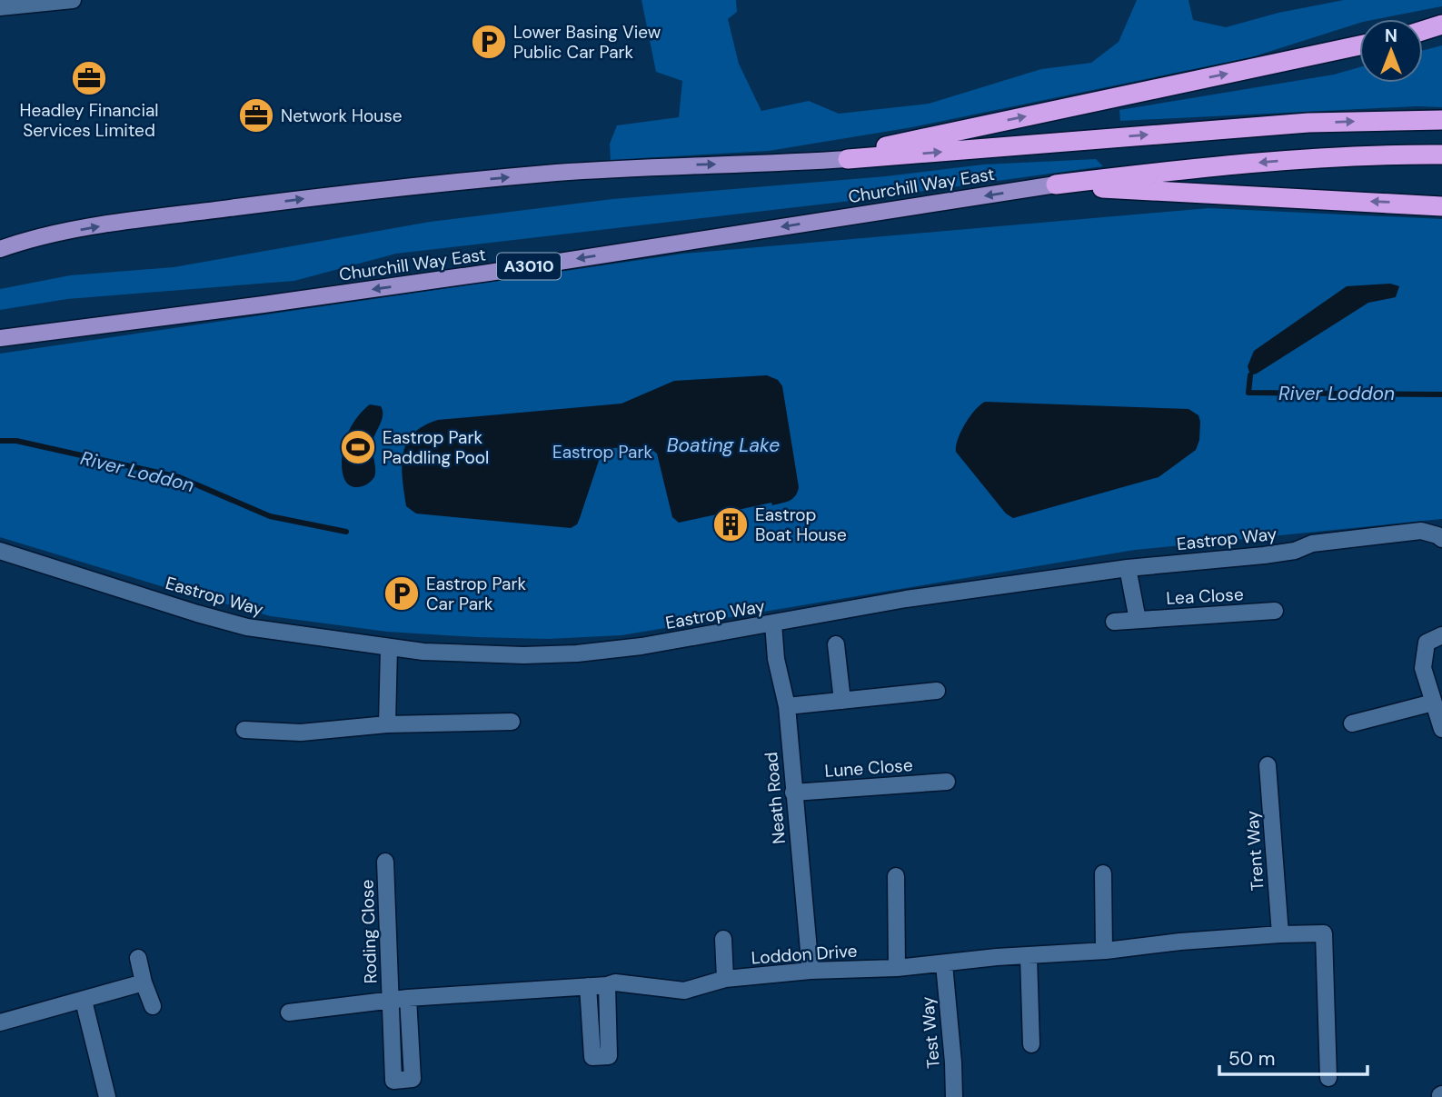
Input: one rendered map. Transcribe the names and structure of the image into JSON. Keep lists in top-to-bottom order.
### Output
{
  "streets": {
    "main road": ["Churchill Way East", "A3010"],
    "street": [
      "Eastrop Way",
      "Lea Close",
      "Lune Close",
      "Neath Road",
      "Trent Way",
      "Roding Close",
      "Loddon Drive",
      "Test Way"
    ]
  },
  "crossings": [
    ["Eastrop Way", "Neath Road"],
    ["Lune Close", "Neath Road"],
    ["Neath Road", "Loddon Drive"],
    ["Trent Way", "Loddon Drive"],
    ["Roding Close", "Loddon Drive"],
    ["Loddon Drive", "Test Way"]
  ],
  "water": ["River Loddon", "Boating Lake"],
  "parks": ["Eastrop Park"],
  "places": {
    "parking": ["Lower Basing View Public Car Park", "Eastrop Park Car Park"],
    "office": ["Headley Financial Services Limited", "Network House"],
    "sports": ["Eastrop Park Paddling Pool"],
    "building": ["Eastrop Boat House"]
  },
  "scale_bar": "50 m",
  "north": "top"
}
